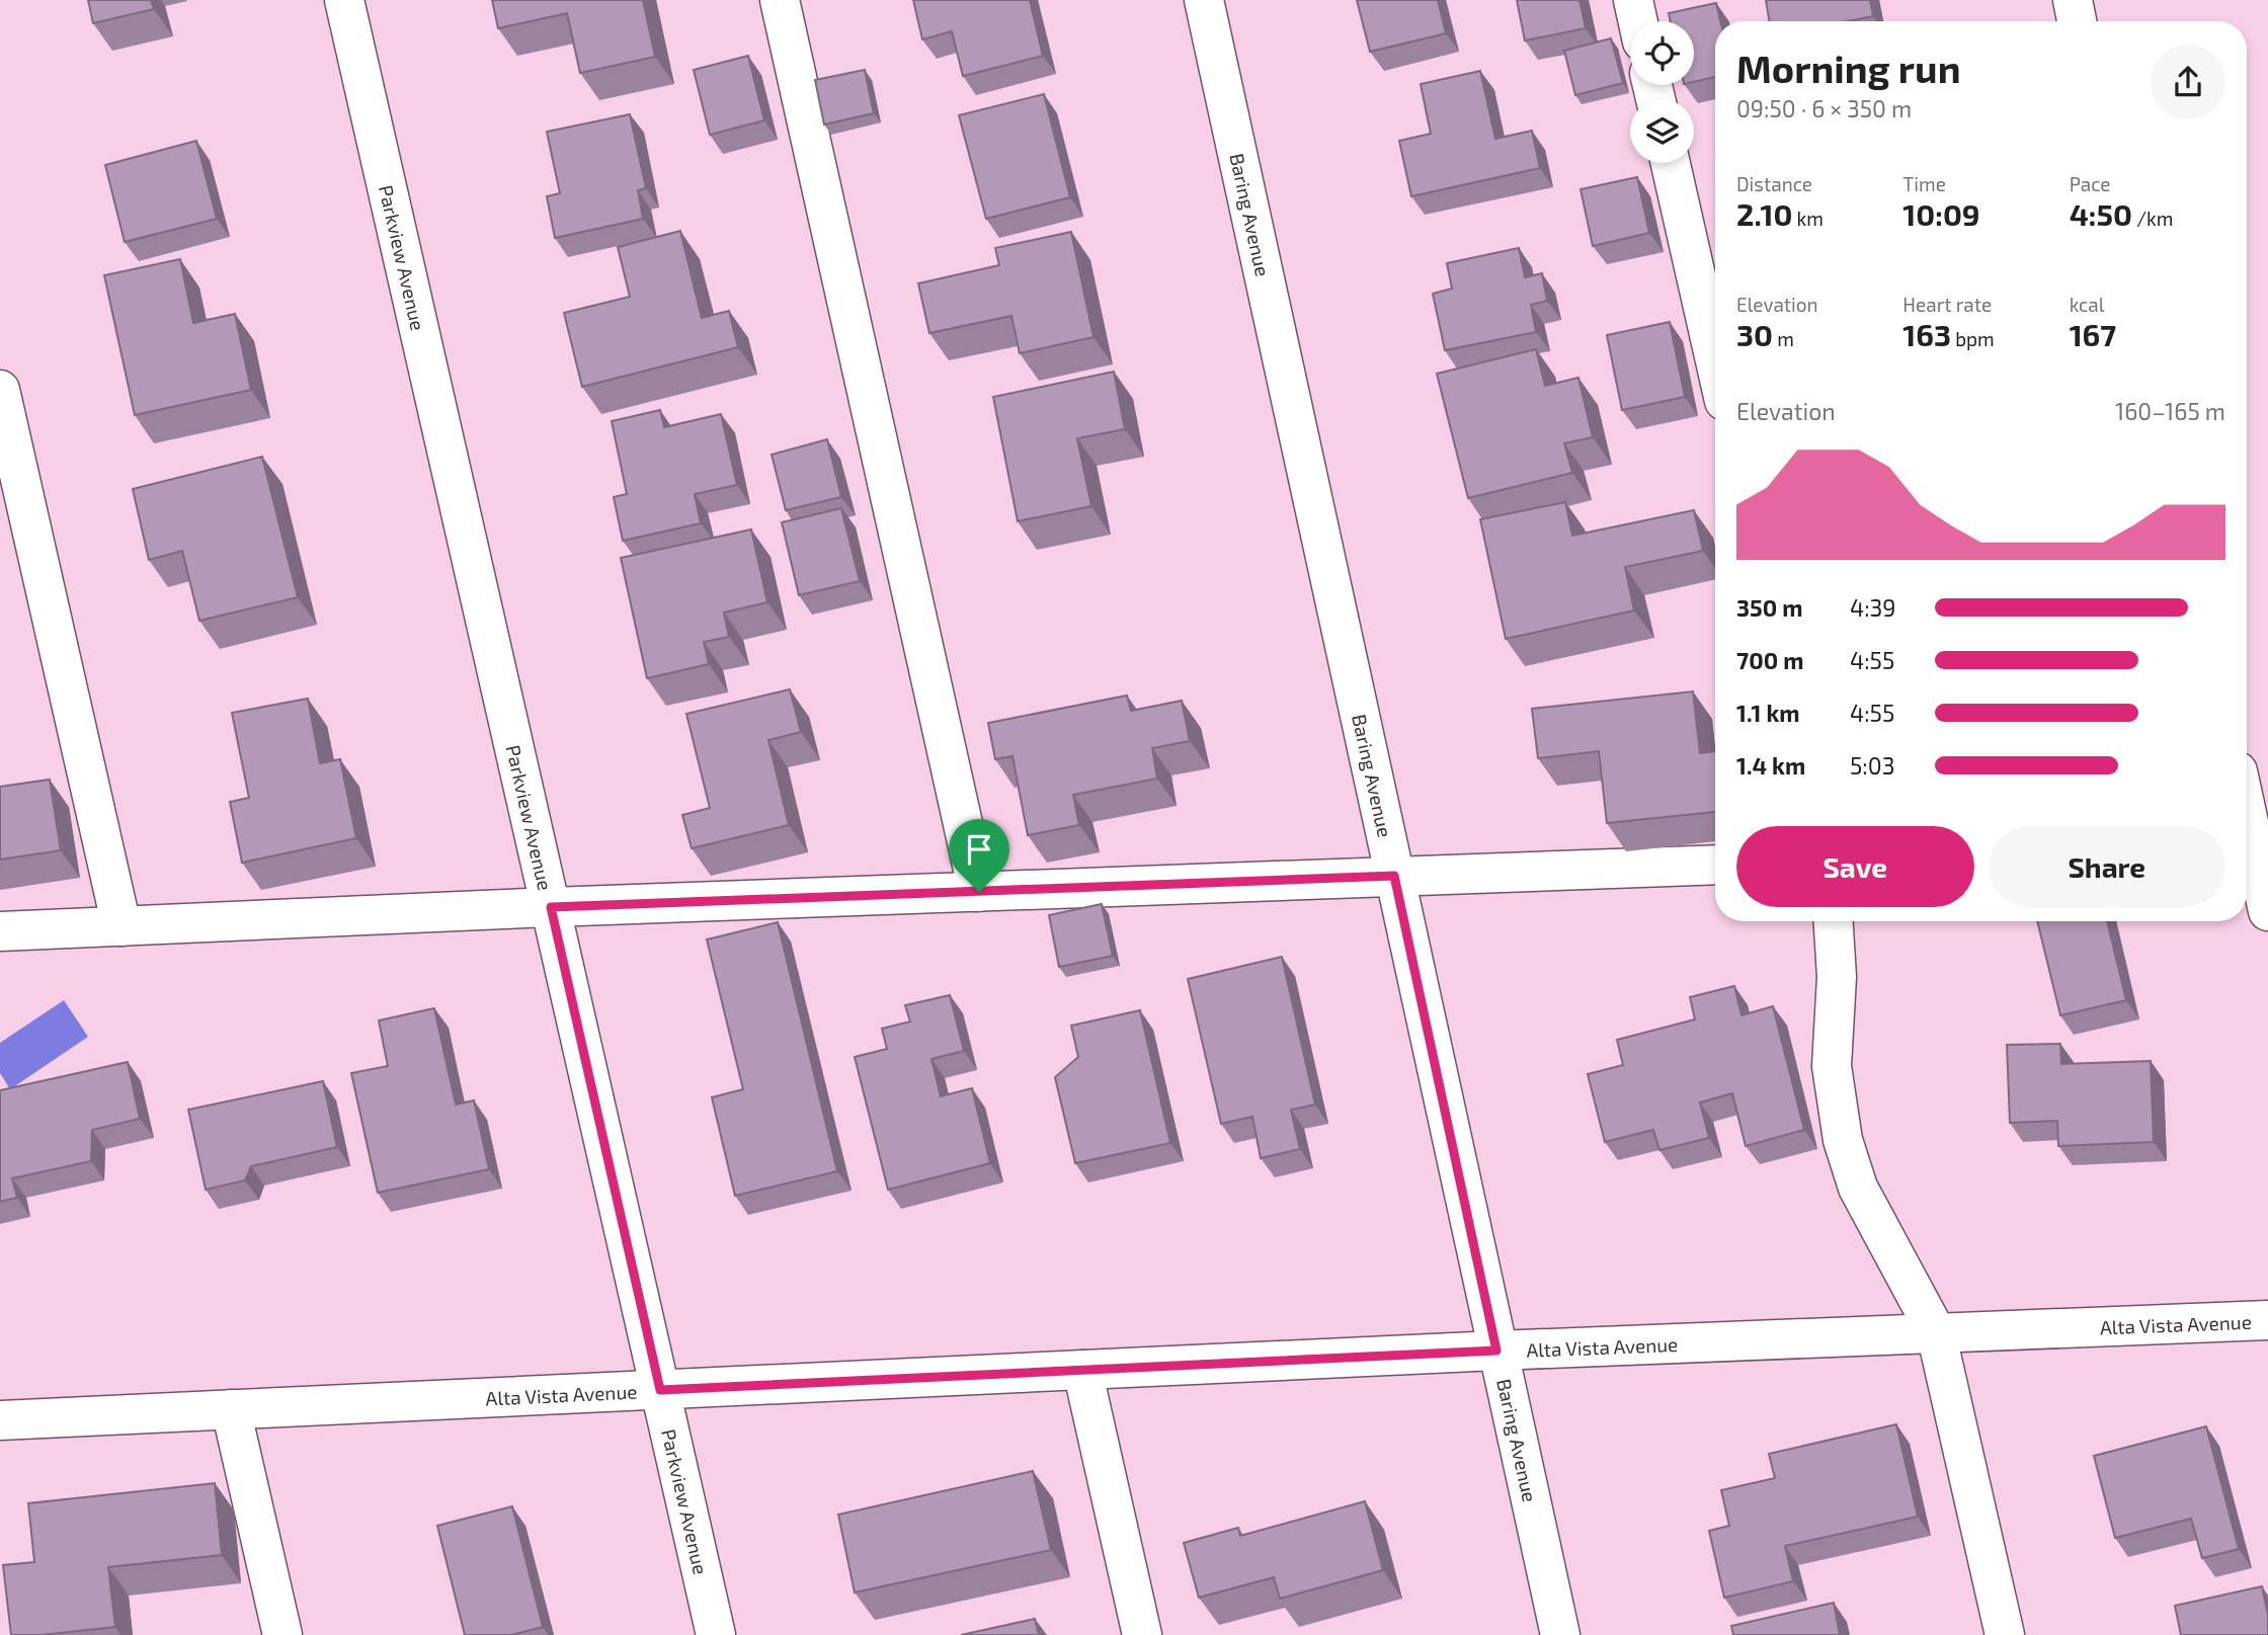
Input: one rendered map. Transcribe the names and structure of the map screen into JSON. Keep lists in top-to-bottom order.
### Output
{
  "streets": {
    "street": ["Baring Avenue", "Parkview Avenue", "Alta Vista Avenue"]
  },
  "crossings": [
    ["Baring Avenue", "Alta Vista Avenue"],
    ["Parkview Avenue", "Alta Vista Avenue"]
  ],
  "page": {
    "heading": ["Morning run", "09:50 · 6 × 350 m"],
    "stats": [
      ["Distance", "2.10 km"],
      ["Time", "10:09"],
      ["Pace", "4:50 /km"],
      ["Elevation", "30 m"],
      ["Heart rate", "163 bpm"],
      ["kcal", "167"]
    ],
    "chart": ["Elevation", "160–165 m"],
    "list": [
      {
        "name": "350 m",
        "note": "4:39"
      },
      {
        "name": "700 m",
        "note": "4:55"
      },
      {
        "name": "1.1 km",
        "note": "4:55"
      },
      {
        "name": "1.4 km",
        "note": "5:03"
      }
    ],
    "buttons": ["Save", "Share"]
  }
}
